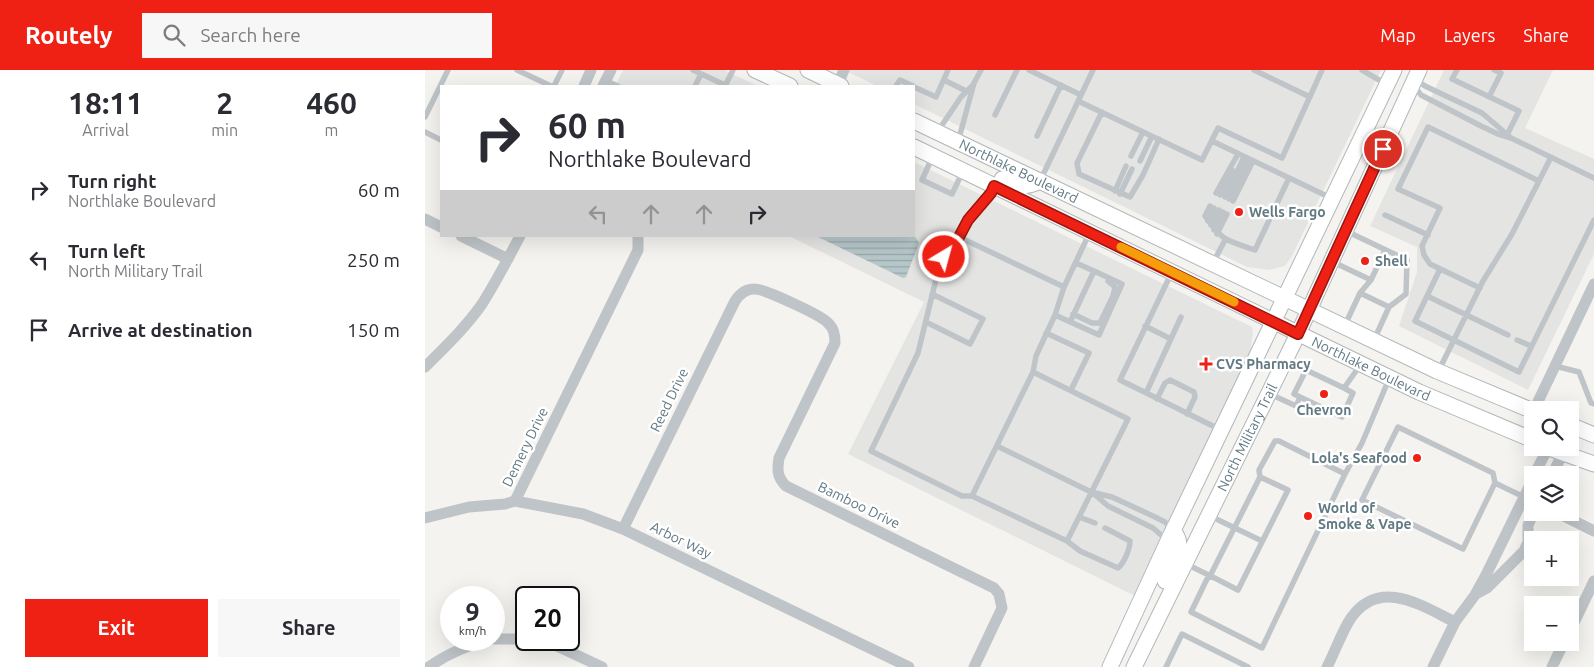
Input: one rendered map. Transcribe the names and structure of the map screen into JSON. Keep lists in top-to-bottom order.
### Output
{
  "streets": {
    "main road": ["Northlake Boulevard", "North Military Trail"],
    "street": [
      "Reed Drive",
      "Demery Drive",
      "Bamboo Drive",
      "Arbor Way"
    ]
  },
  "crossings": [
    ["Northlake Boulevard", "North Military Trail"],
    ["Reed Drive", "Bamboo Drive"],
    ["Reed Drive", "Arbor Way"],
    ["Demery Drive", "Arbor Way"]
  ],
  "places": {
    "other": [
      "Wells Fargo",
      "Shell",
      "Chevron",
      "Lola's Seafood",
      "World of Smoke & Vape"
    ],
    "health": ["CVS Pharmacy"]
  },
  "page": {
    "header": "Routely",
    "search": "Search here",
    "nav": ["Map", "Layers", "Share"],
    "eta": [
      "18:11",
      "Arrival",
      "2",
      "min",
      "460",
      "m"
    ],
    "turn": ["60 m", "Northlake Boulevard"],
    "list": [
      {
        "name": "Turn right",
        "note": "Northlake Boulevard",
        "value": "60 m"
      },
      {
        "name": "Turn left",
        "note": "North Military Trail",
        "value": "250 m"
      },
      {
        "name": "Arrive at destination",
        "value": "150 m"
      }
    ],
    "map_buttons": ["+", "−"],
    "speed": "9 km/h",
    "limit": "20",
    "buttons": ["Exit", "Share"]
  }
}
